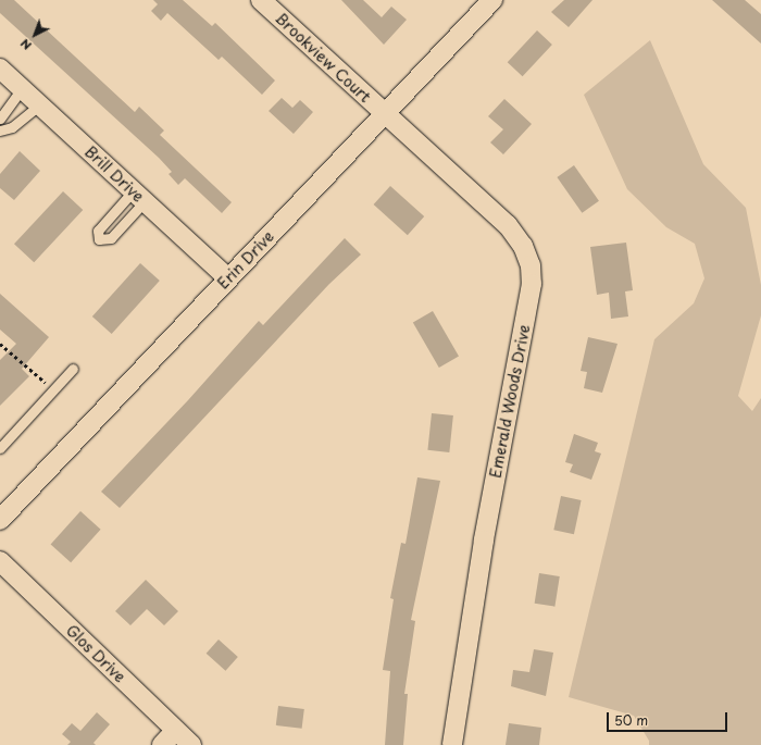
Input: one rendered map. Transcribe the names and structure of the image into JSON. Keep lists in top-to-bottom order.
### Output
{
  "streets": {
    "street": [
      "Brookview Court",
      "Brill Drive",
      "Erin Drive",
      "Emerald Woods Drive",
      "Glos Drive"
    ]
  },
  "crossings": [
    ["Brookview Court", "Erin Drive"],
    ["Brookview Court", "Emerald Woods Drive"],
    ["Brill Drive", "Erin Drive"],
    ["Erin Drive", "Emerald Woods Drive"]
  ],
  "scale_bar": "50 m",
  "north": "bottom left"
}
